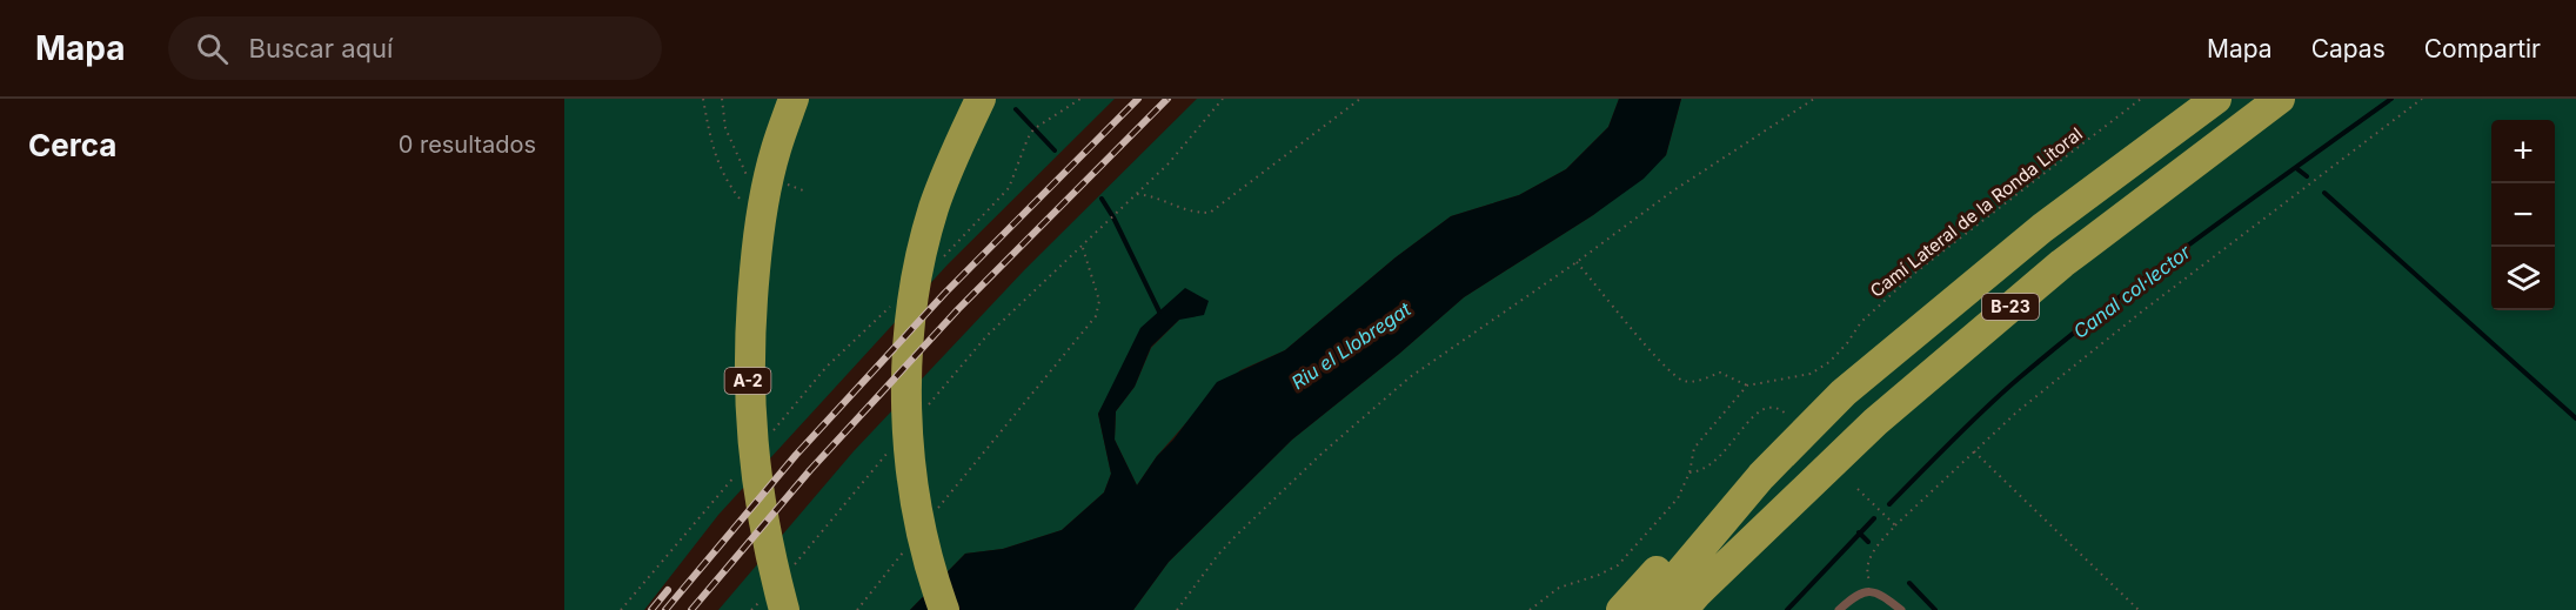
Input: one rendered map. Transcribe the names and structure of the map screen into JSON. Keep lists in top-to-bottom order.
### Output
{
  "streets": {
    "highway": ["B-23", "A-2"],
    "path": ["Camí Lateral de la Ronda Litoral"]
  },
  "water": ["Canal col·lector", "Riu el Llobregat"],
  "page": {
    "header": "Mapa",
    "search": "Buscar aquí",
    "nav": ["Mapa", "Capas", "Compartir"],
    "heading": ["Cerca", "0 resultados"],
    "map_buttons": ["+", "−"]
  }
}
